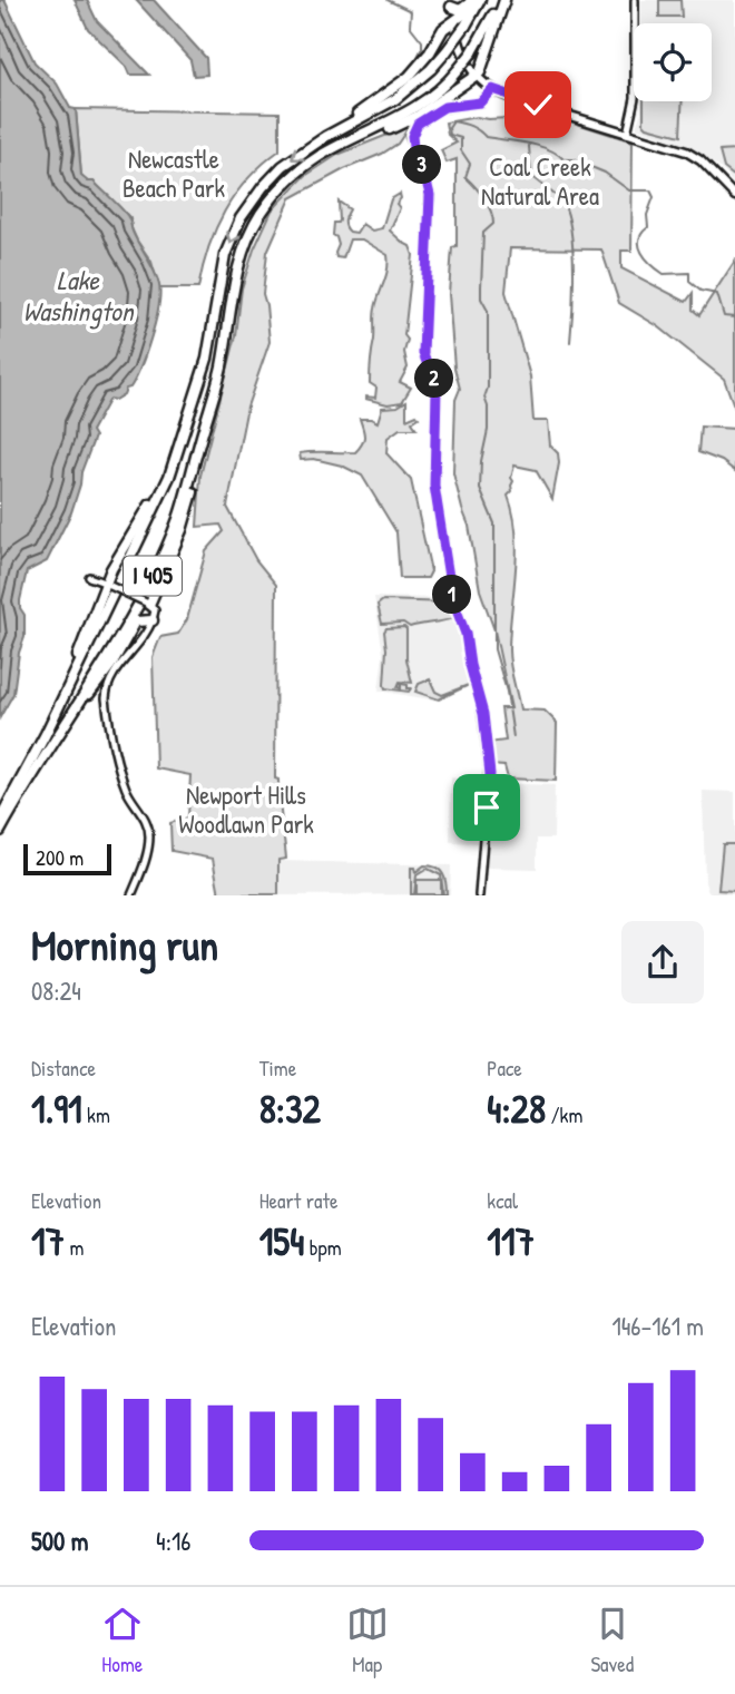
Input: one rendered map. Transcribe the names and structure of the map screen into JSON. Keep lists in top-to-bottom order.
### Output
{
  "streets": {
    "highway": ["I 405"]
  },
  "water": ["Lake Washington"],
  "parks": ["Newcastle Beach Park", "Coal Creek Natural Area", "Newport Hills Woodlawn Park"],
  "scale_bar": "200 m",
  "page": {
    "pins": ["3", "2", "1"],
    "scale": "200 m",
    "heading": ["Morning run", "08:24"],
    "stats": [
      ["Distance", "1.91 km"],
      ["Time", "8:32"],
      ["Pace", "4:28 /km"],
      ["Elevation", "17 m"],
      ["Heart rate", "154 bpm"],
      ["kcal", "117"]
    ],
    "chart": ["Elevation", "146–161 m"],
    "list": [
      {
        "name": "500 m",
        "note": "4:16"
      }
    ],
    "tabs": ["Home", "Map", "Saved"]
  }
}
